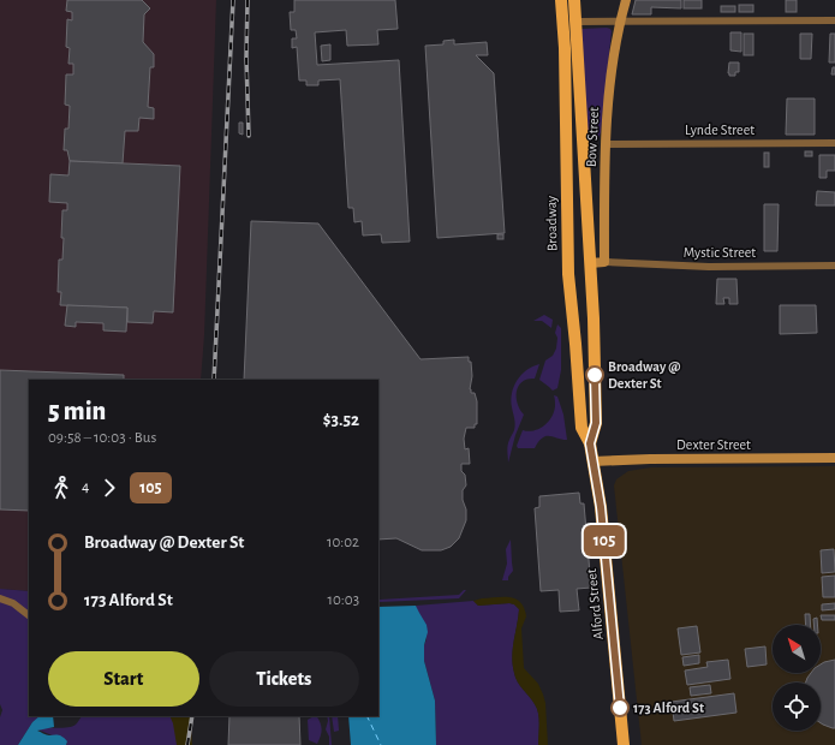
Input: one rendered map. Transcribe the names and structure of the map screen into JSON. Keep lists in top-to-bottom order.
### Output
{
  "streets": {
    "main road": [
      "Bow Street",
      "Broadway",
      "Dexter Street",
      "Alford Street"
    ],
    "street": ["Lynde Street", "Mystic Street"]
  },
  "crossings": [
    ["Lynde Street", "Bow Street"],
    ["Bow Street", "Mystic Street"],
    ["Broadway", "Dexter Street"],
    ["Broadway", "Alford Street"],
    ["Dexter Street", "Alford Street"]
  ],
  "places": ["Broadway @ Dexter St", "173 Alford St"],
  "lines": ["bus line 105"],
  "north": "top left",
  "page": {
    "on_map": "105",
    "heading": ["5 min", "09:58 – 10:03 · Bus", "$3.52"],
    "legs": ["4", "105"],
    "list": [
      {
        "name": "Broadway @ Dexter St",
        "value": "10:02"
      },
      {
        "name": "173 Alford St",
        "value": "10:03"
      }
    ],
    "buttons": ["Start", "Tickets"]
  }
}
